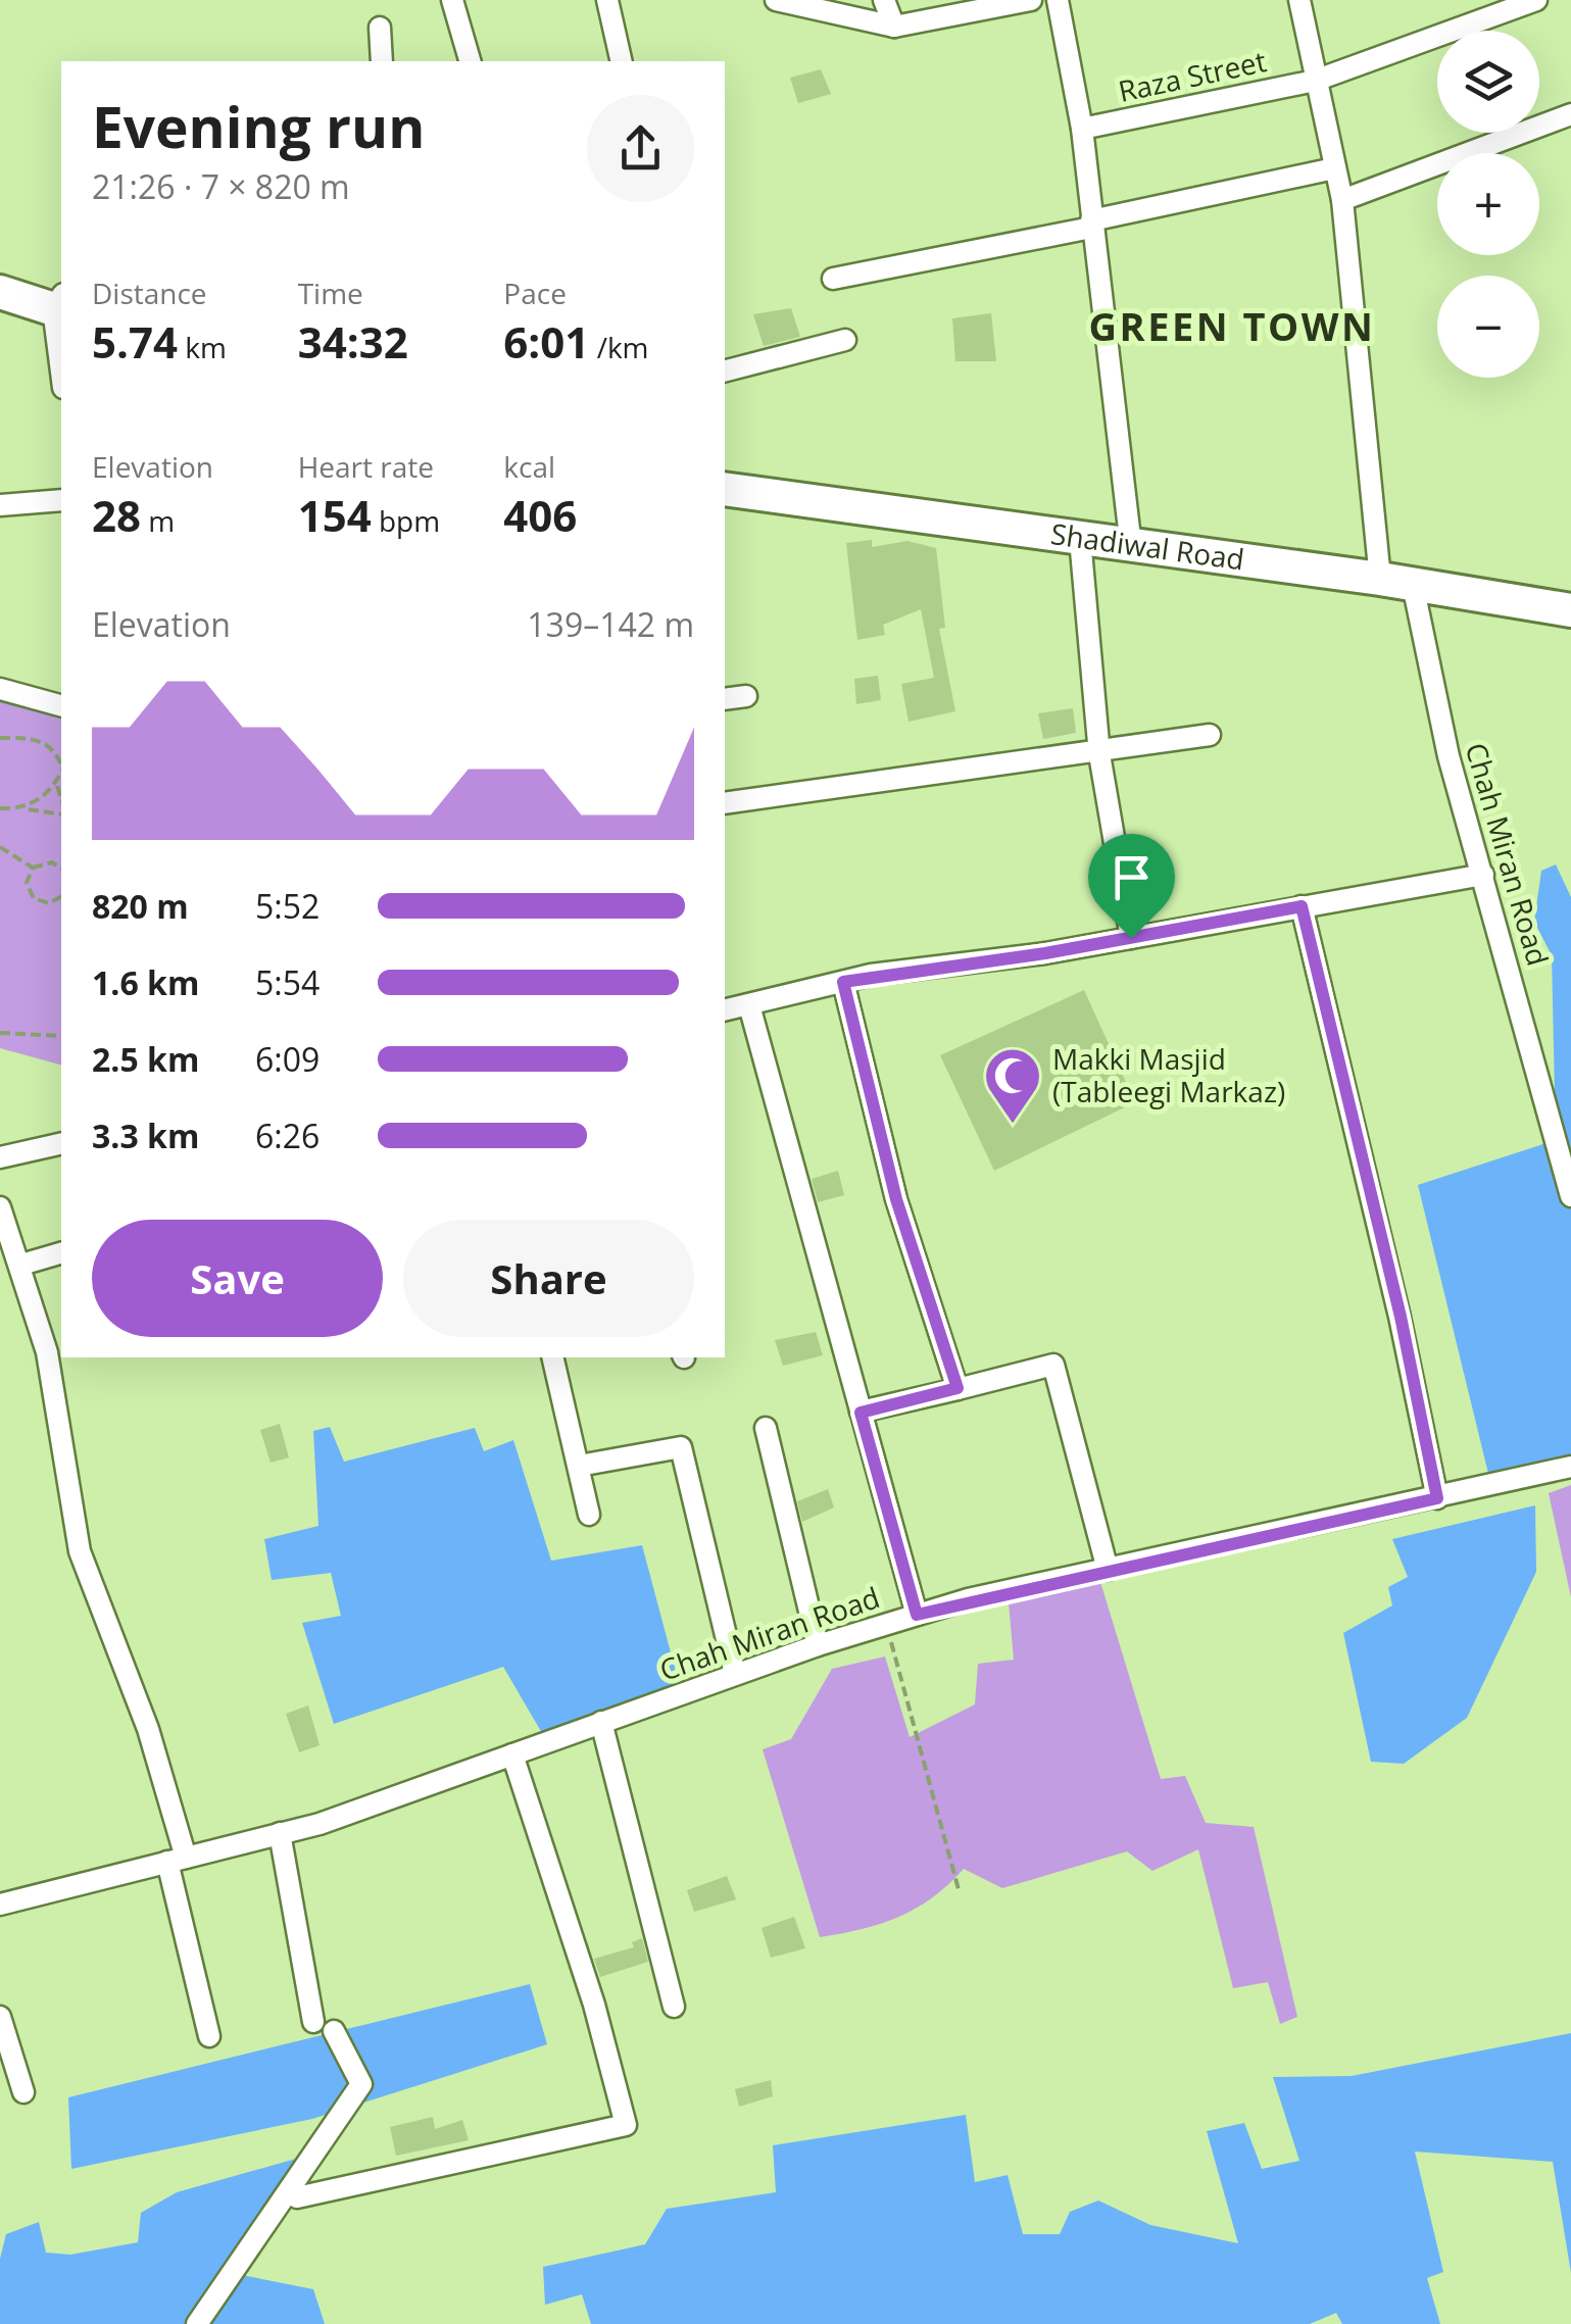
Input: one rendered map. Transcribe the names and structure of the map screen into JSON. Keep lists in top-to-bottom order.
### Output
{
  "streets": {
    "main road": ["Shadiwal Road"],
    "street": ["Raza Street", "Chah Miran Road"]
  },
  "crossings": [
    ["Raza Street", "Chah Miran Road"],
    ["Shadiwal Road", "Chah Miran Road"]
  ],
  "districts": ["GREEN TOWN"],
  "places": {
    "mosque": ["Makki Masjid (Tableegi Markaz)"]
  },
  "page": {
    "map_buttons": ["+", "−"],
    "heading": ["Evening run", "21:26 · 7 × 820 m"],
    "stats": [
      ["Distance", "5.74 km"],
      ["Time", "34:32"],
      ["Pace", "6:01 /km"],
      ["Elevation", "28 m"],
      ["Heart rate", "154 bpm"],
      ["kcal", "406"]
    ],
    "chart": ["Elevation", "139–142 m"],
    "list": [
      {
        "name": "820 m",
        "note": "5:52"
      },
      {
        "name": "1.6 km",
        "note": "5:54"
      },
      {
        "name": "2.5 km",
        "note": "6:09"
      },
      {
        "name": "3.3 km",
        "note": "6:26"
      }
    ],
    "buttons": ["Save", "Share"]
  }
}
